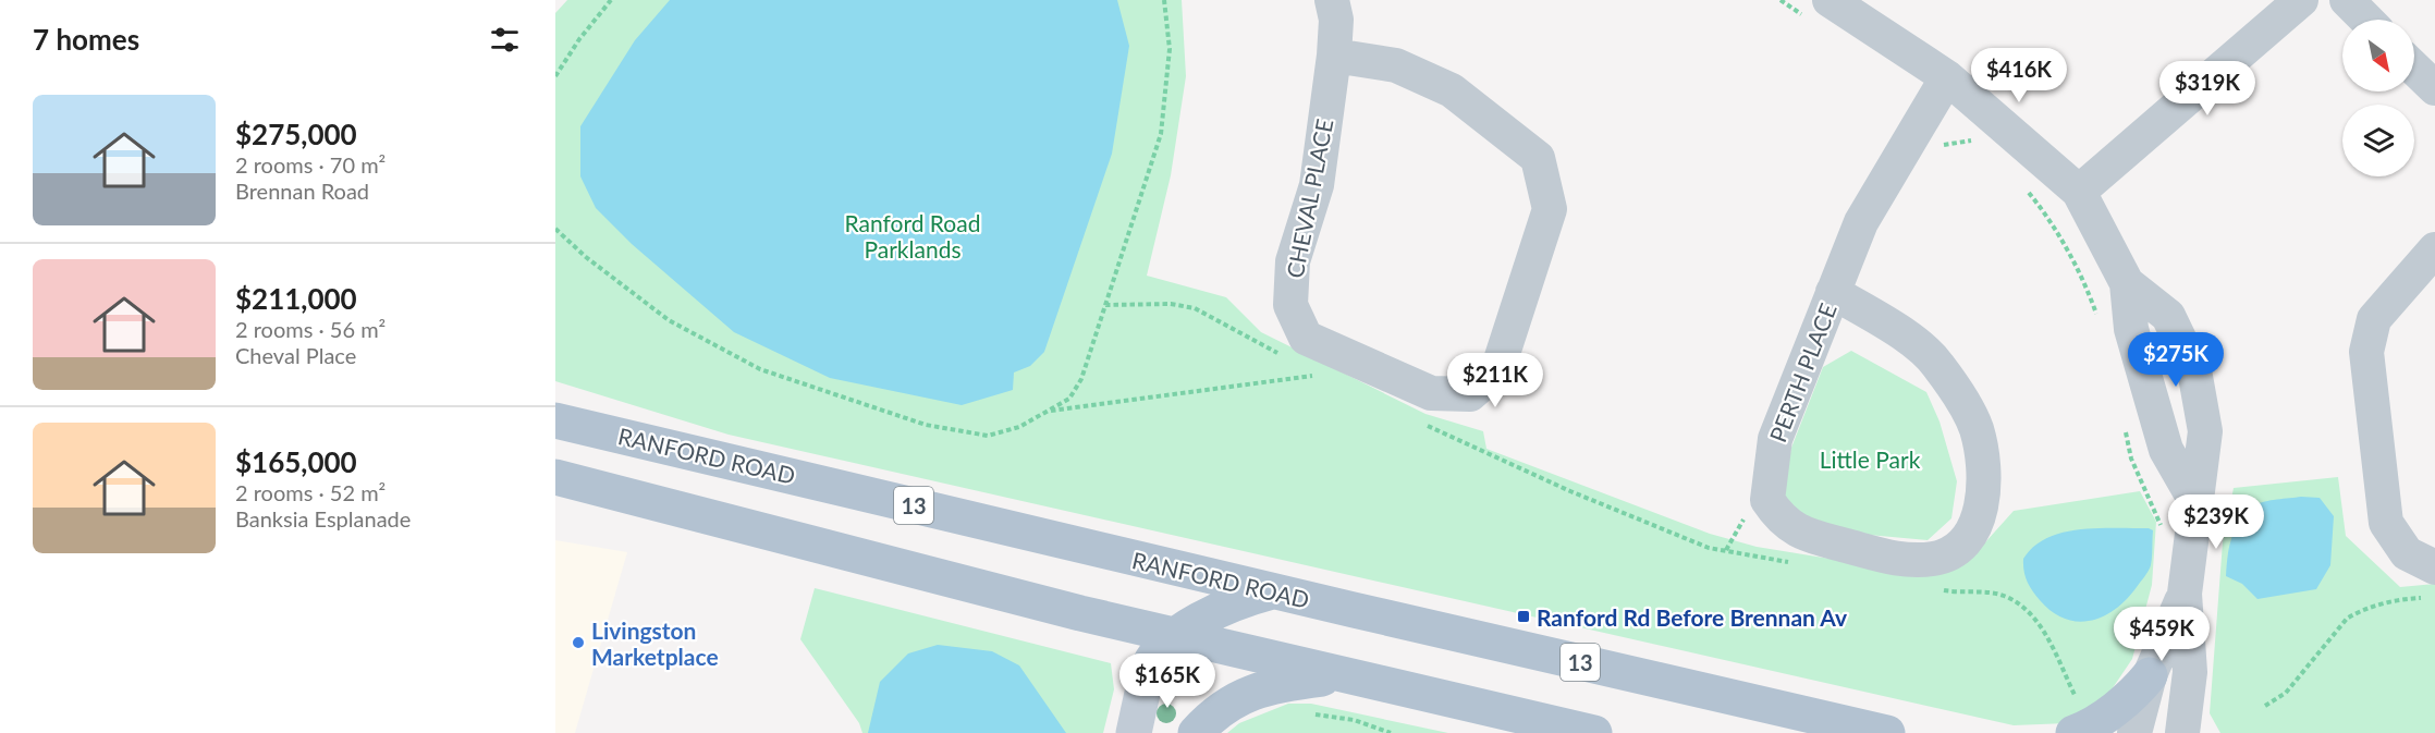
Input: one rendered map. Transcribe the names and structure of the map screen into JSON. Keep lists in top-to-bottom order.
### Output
{
  "streets": {
    "main road": ["RANFORD ROAD", "13"],
    "street": ["CHEVAL PLACE", "PERTH PLACE"]
  },
  "parks": ["Ranford Road Parklands", "Little Park"],
  "places": {
    "transit": ["Ranford Rd Before Brennan Av"],
    "other": ["Livingston Marketplace"]
  },
  "north": "bottom right",
  "page": {
    "heading": "7 homes",
    "price": [
      "$416K",
      "$319K",
      "$275K",
      "$211K",
      "$239K",
      "$459K",
      "$165K"
    ],
    "list": [
      {
        "name": "$275,000",
        "note": "2 rooms · 70 m² · Brennan Road"
      },
      {
        "name": "$211,000",
        "note": "2 rooms · 56 m² · Cheval Place"
      },
      {
        "name": "$165,000",
        "note": "2 rooms · 52 m² · Banksia Esplanade"
      }
    ]
  }
}
